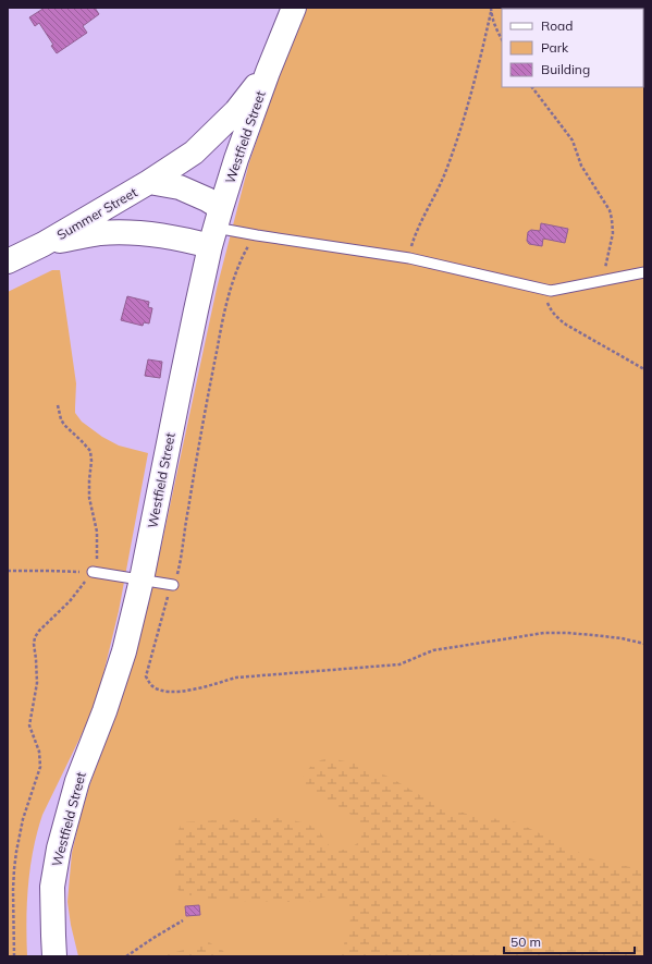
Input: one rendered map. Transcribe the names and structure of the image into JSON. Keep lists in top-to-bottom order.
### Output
{
  "streets": {
    "main road": ["Westfield Street", "Summer Street"]
  },
  "crossings": [
    ["Westfield Street", "Summer Street"]
  ],
  "legend": ["Road", "Park", "Building"],
  "scale_bar": "50 m"
}
